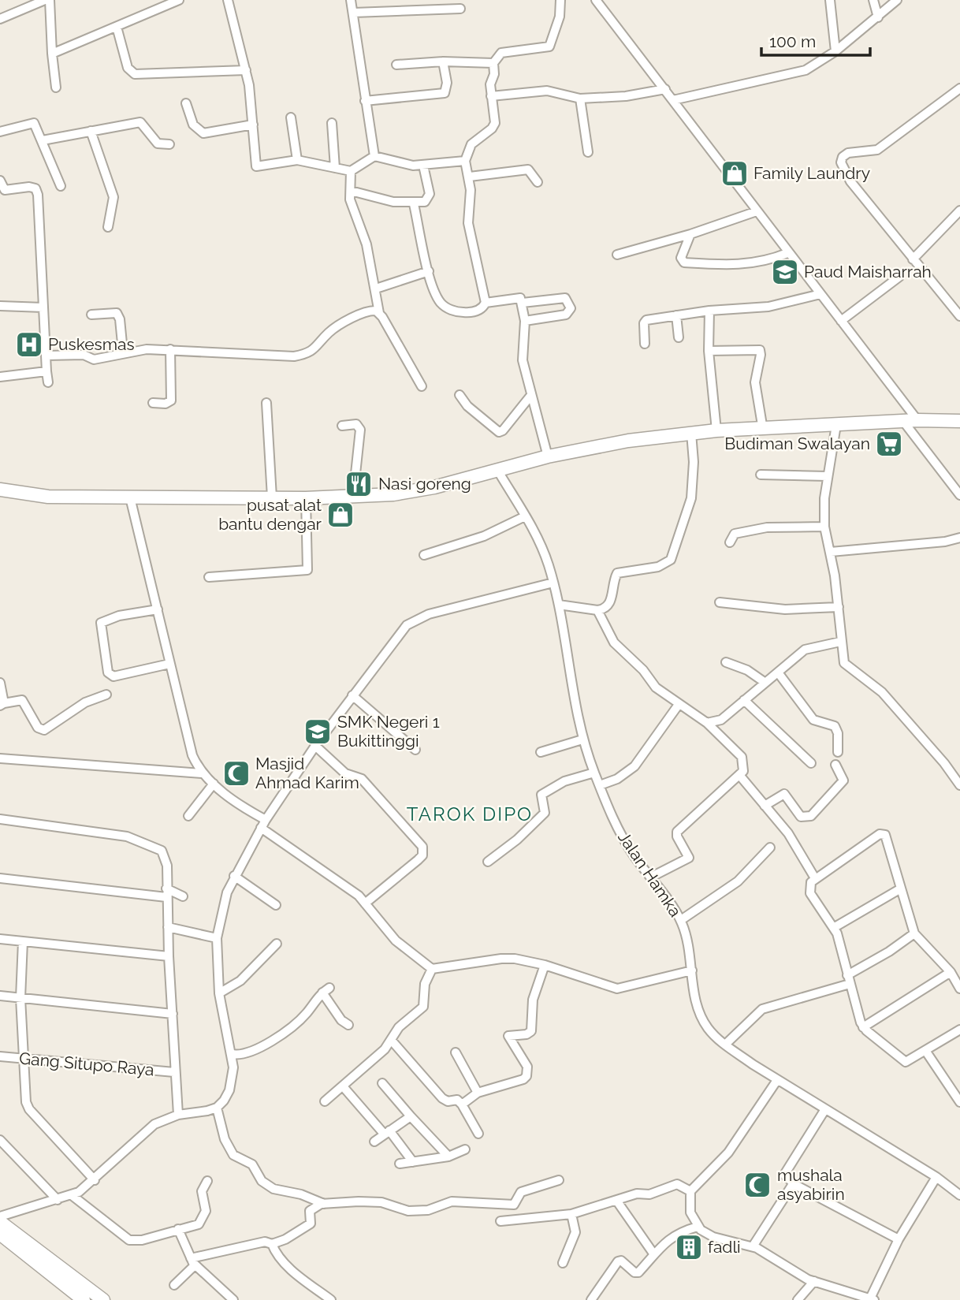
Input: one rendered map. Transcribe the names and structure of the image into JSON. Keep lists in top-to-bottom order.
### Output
{
  "streets": {
    "street": ["Jalan Hamka", "Gang Situpo Raya"]
  },
  "districts": ["TAROK DIPO"],
  "places": {
    "shop": ["Family Laundry", "pusat alat bantu dengar"],
    "school or university": ["Paud Maisharrah", "SMK Negeri 1 Bukittinggi"],
    "hospital": ["Puskesmas"],
    "supermarket": ["Budiman Swalayan"],
    "restaurant": ["Nasi goreng"],
    "mosque": ["Masjid Ahmad Karim", "mushala asyabirin"],
    "building": ["fadli"]
  },
  "scale_bar": "100 m"
}
